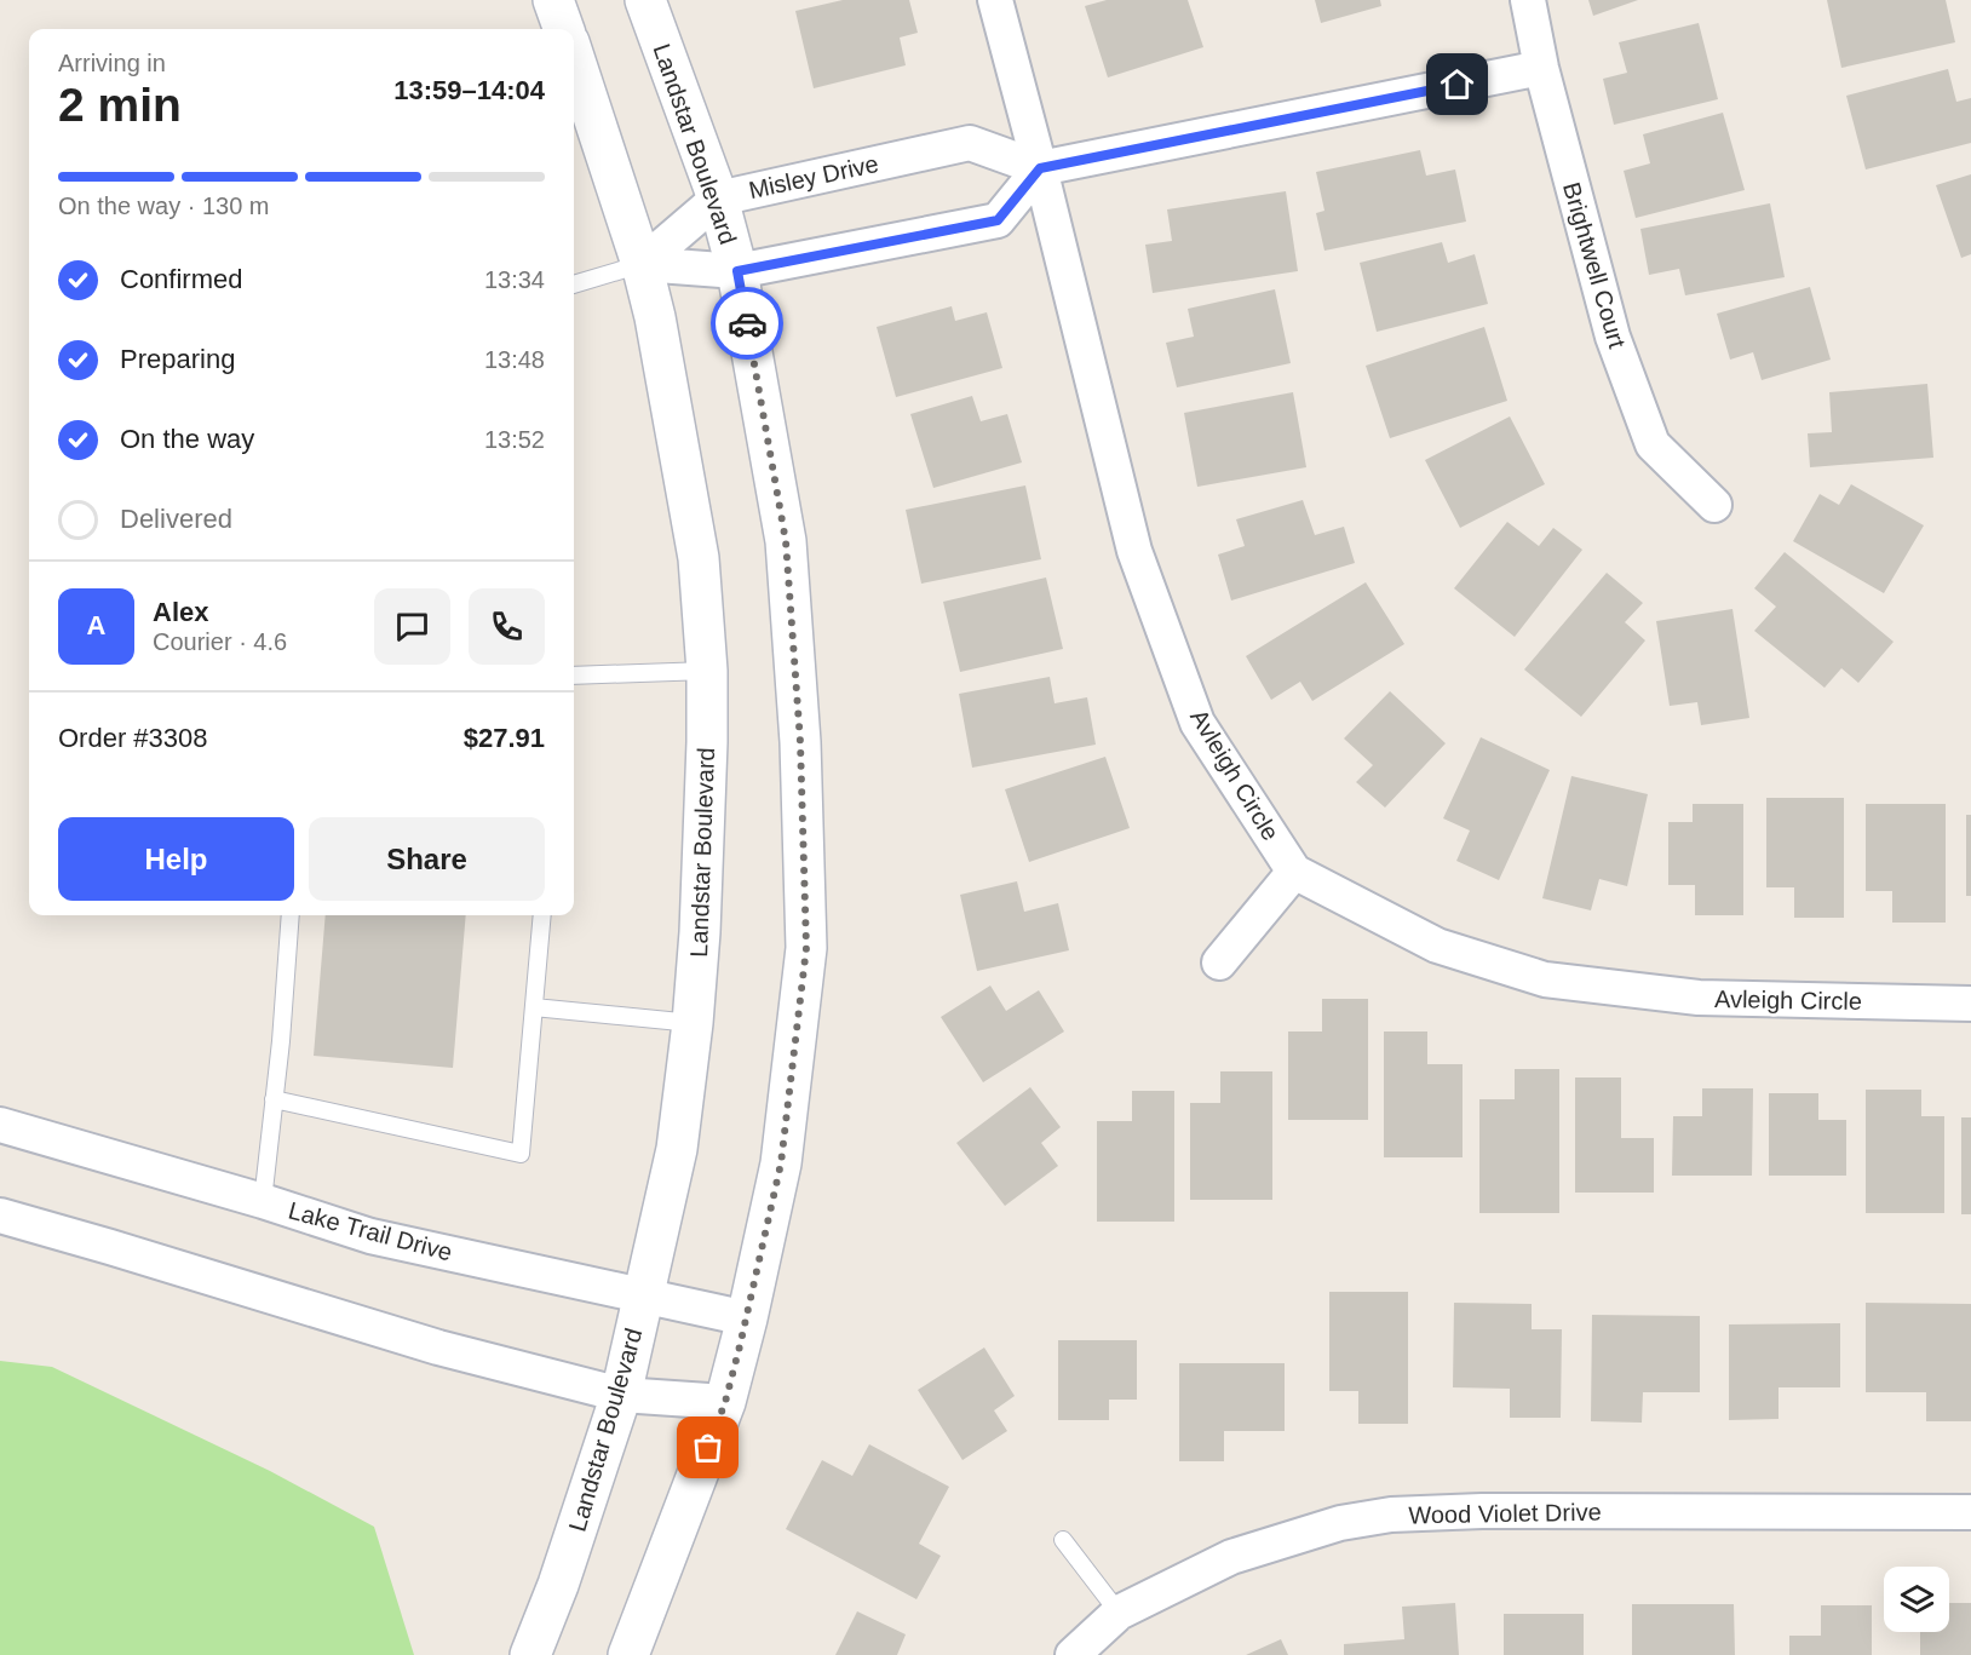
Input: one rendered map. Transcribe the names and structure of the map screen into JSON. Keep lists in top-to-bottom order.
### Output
{
  "streets": {
    "main road": ["Landstar Boulevard"],
    "street": [
      "Misley Drive",
      "Brightwell Court",
      "Avleigh Circle",
      "Lake Trail Drive",
      "Wood Violet Drive"
    ]
  },
  "crossings": [
    ["Landstar Boulevard", "Misley Drive"],
    ["Landstar Boulevard", "Lake Trail Drive"],
    ["Misley Drive", "Avleigh Circle"]
  ],
  "page": {
    "heading": ["2 min", "Arriving in", "13:59–14:04"],
    "panel": [
      "Alex",
      "Courier · 4.6",
      "Order #3308",
      "$27.91"
    ],
    "bar": "On the way · 130 m",
    "list": [
      ["Confirmed", "13:34"],
      ["Preparing", "13:48"],
      ["On the way", "13:52"],
      "Delivered"
    ],
    "round": "A",
    "buttons": ["Help", "Share"]
  }
}
